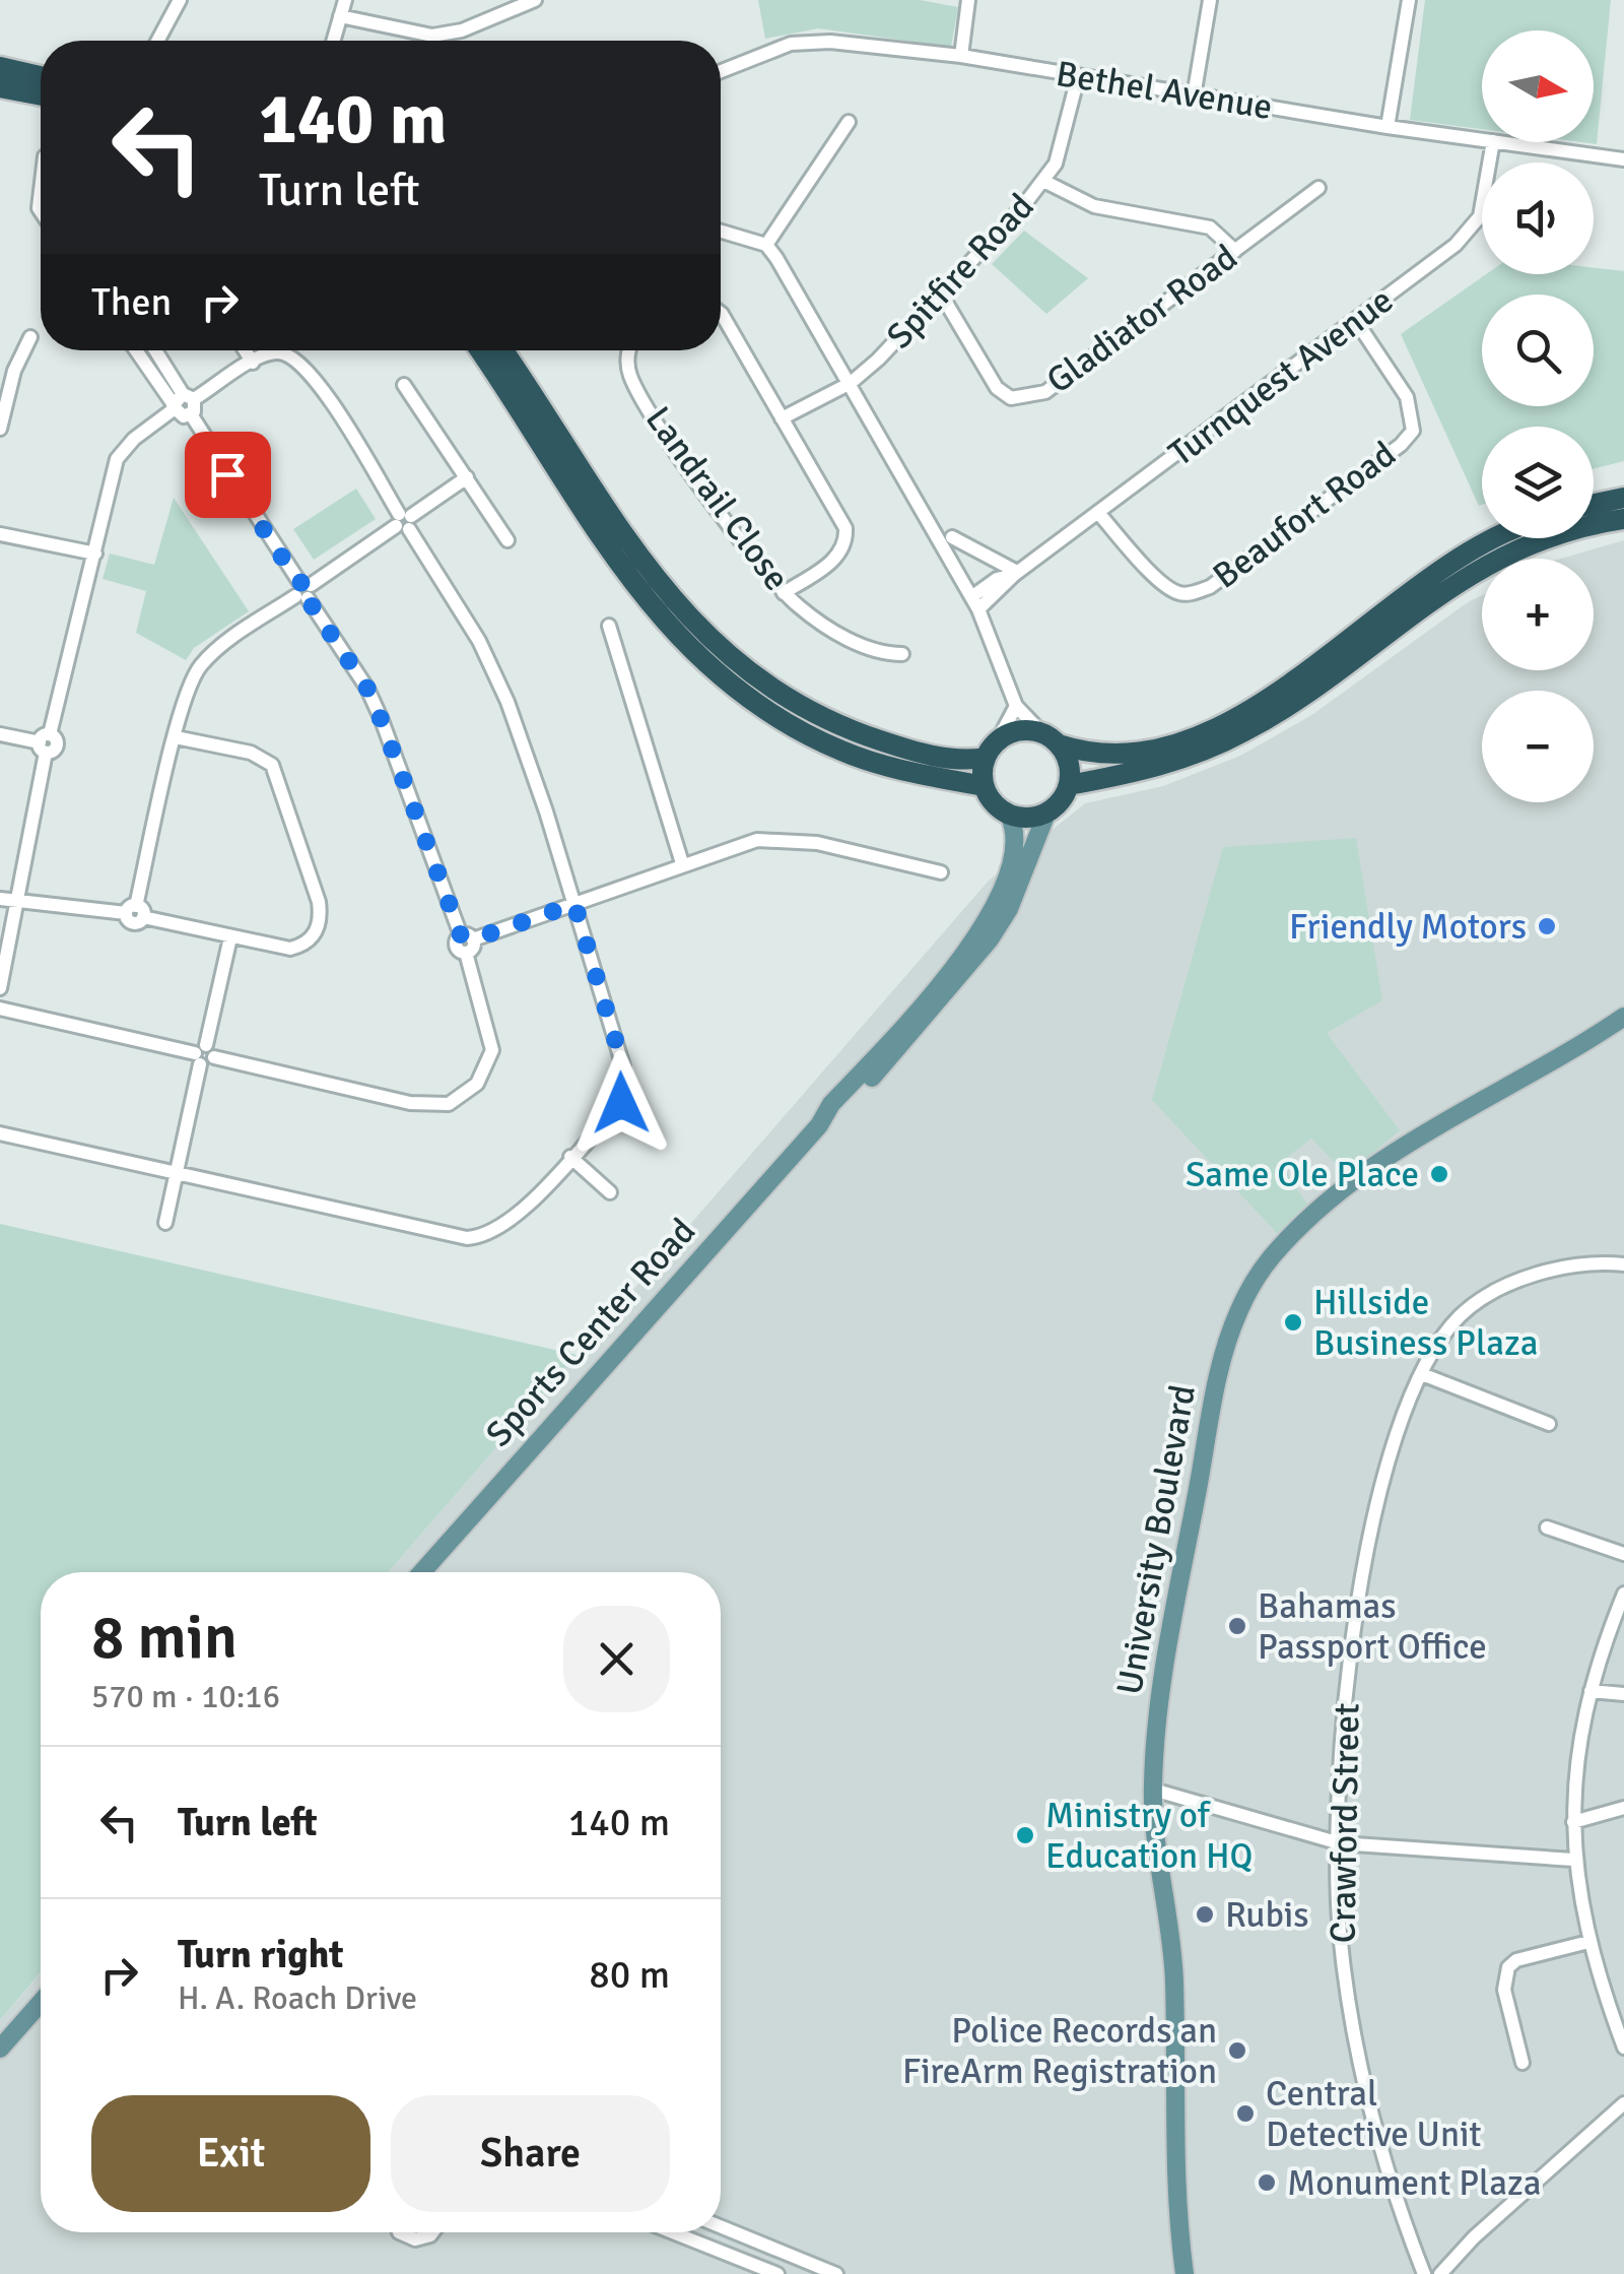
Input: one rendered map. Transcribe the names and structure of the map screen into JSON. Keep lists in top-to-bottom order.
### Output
{
  "streets": {
    "main road": ["Sports Center Road", "University Boulevard"],
    "street": [
      "Bethel Avenue",
      "Spitfire Road",
      "Gladiator Road",
      "Turnquest Avenue",
      "Landrail Close",
      "Beaufort Road",
      "Crawford Street"
    ]
  },
  "crossings": [
    ["Bethel Avenue", "Spitfire Road"],
    ["Spitfire Road", "Gladiator Road"],
    ["Turnquest Avenue", "Beaufort Road"]
  ],
  "places": [
    "Friendly Motors",
    "Same Ole Place",
    "Hillside Business Plaza",
    "Bahamas Passport Office",
    "Ministry of Education HQ",
    "Rubis",
    "Police Records an FireArm Registration",
    "Central Detective Unit",
    "Monument Plaza"
  ],
  "north": "right",
  "page": {
    "map_buttons": ["+", "−"],
    "turn": ["140 m", "Turn left"],
    "then": "Then",
    "heading": ["8 min", "570 m · 10:16"],
    "list": [
      {
        "name": "Turn left",
        "value": "140 m"
      },
      {
        "name": "Turn right",
        "note": "H. A. Roach Drive",
        "value": "80 m"
      }
    ],
    "buttons": ["Exit", "Share"]
  }
}
